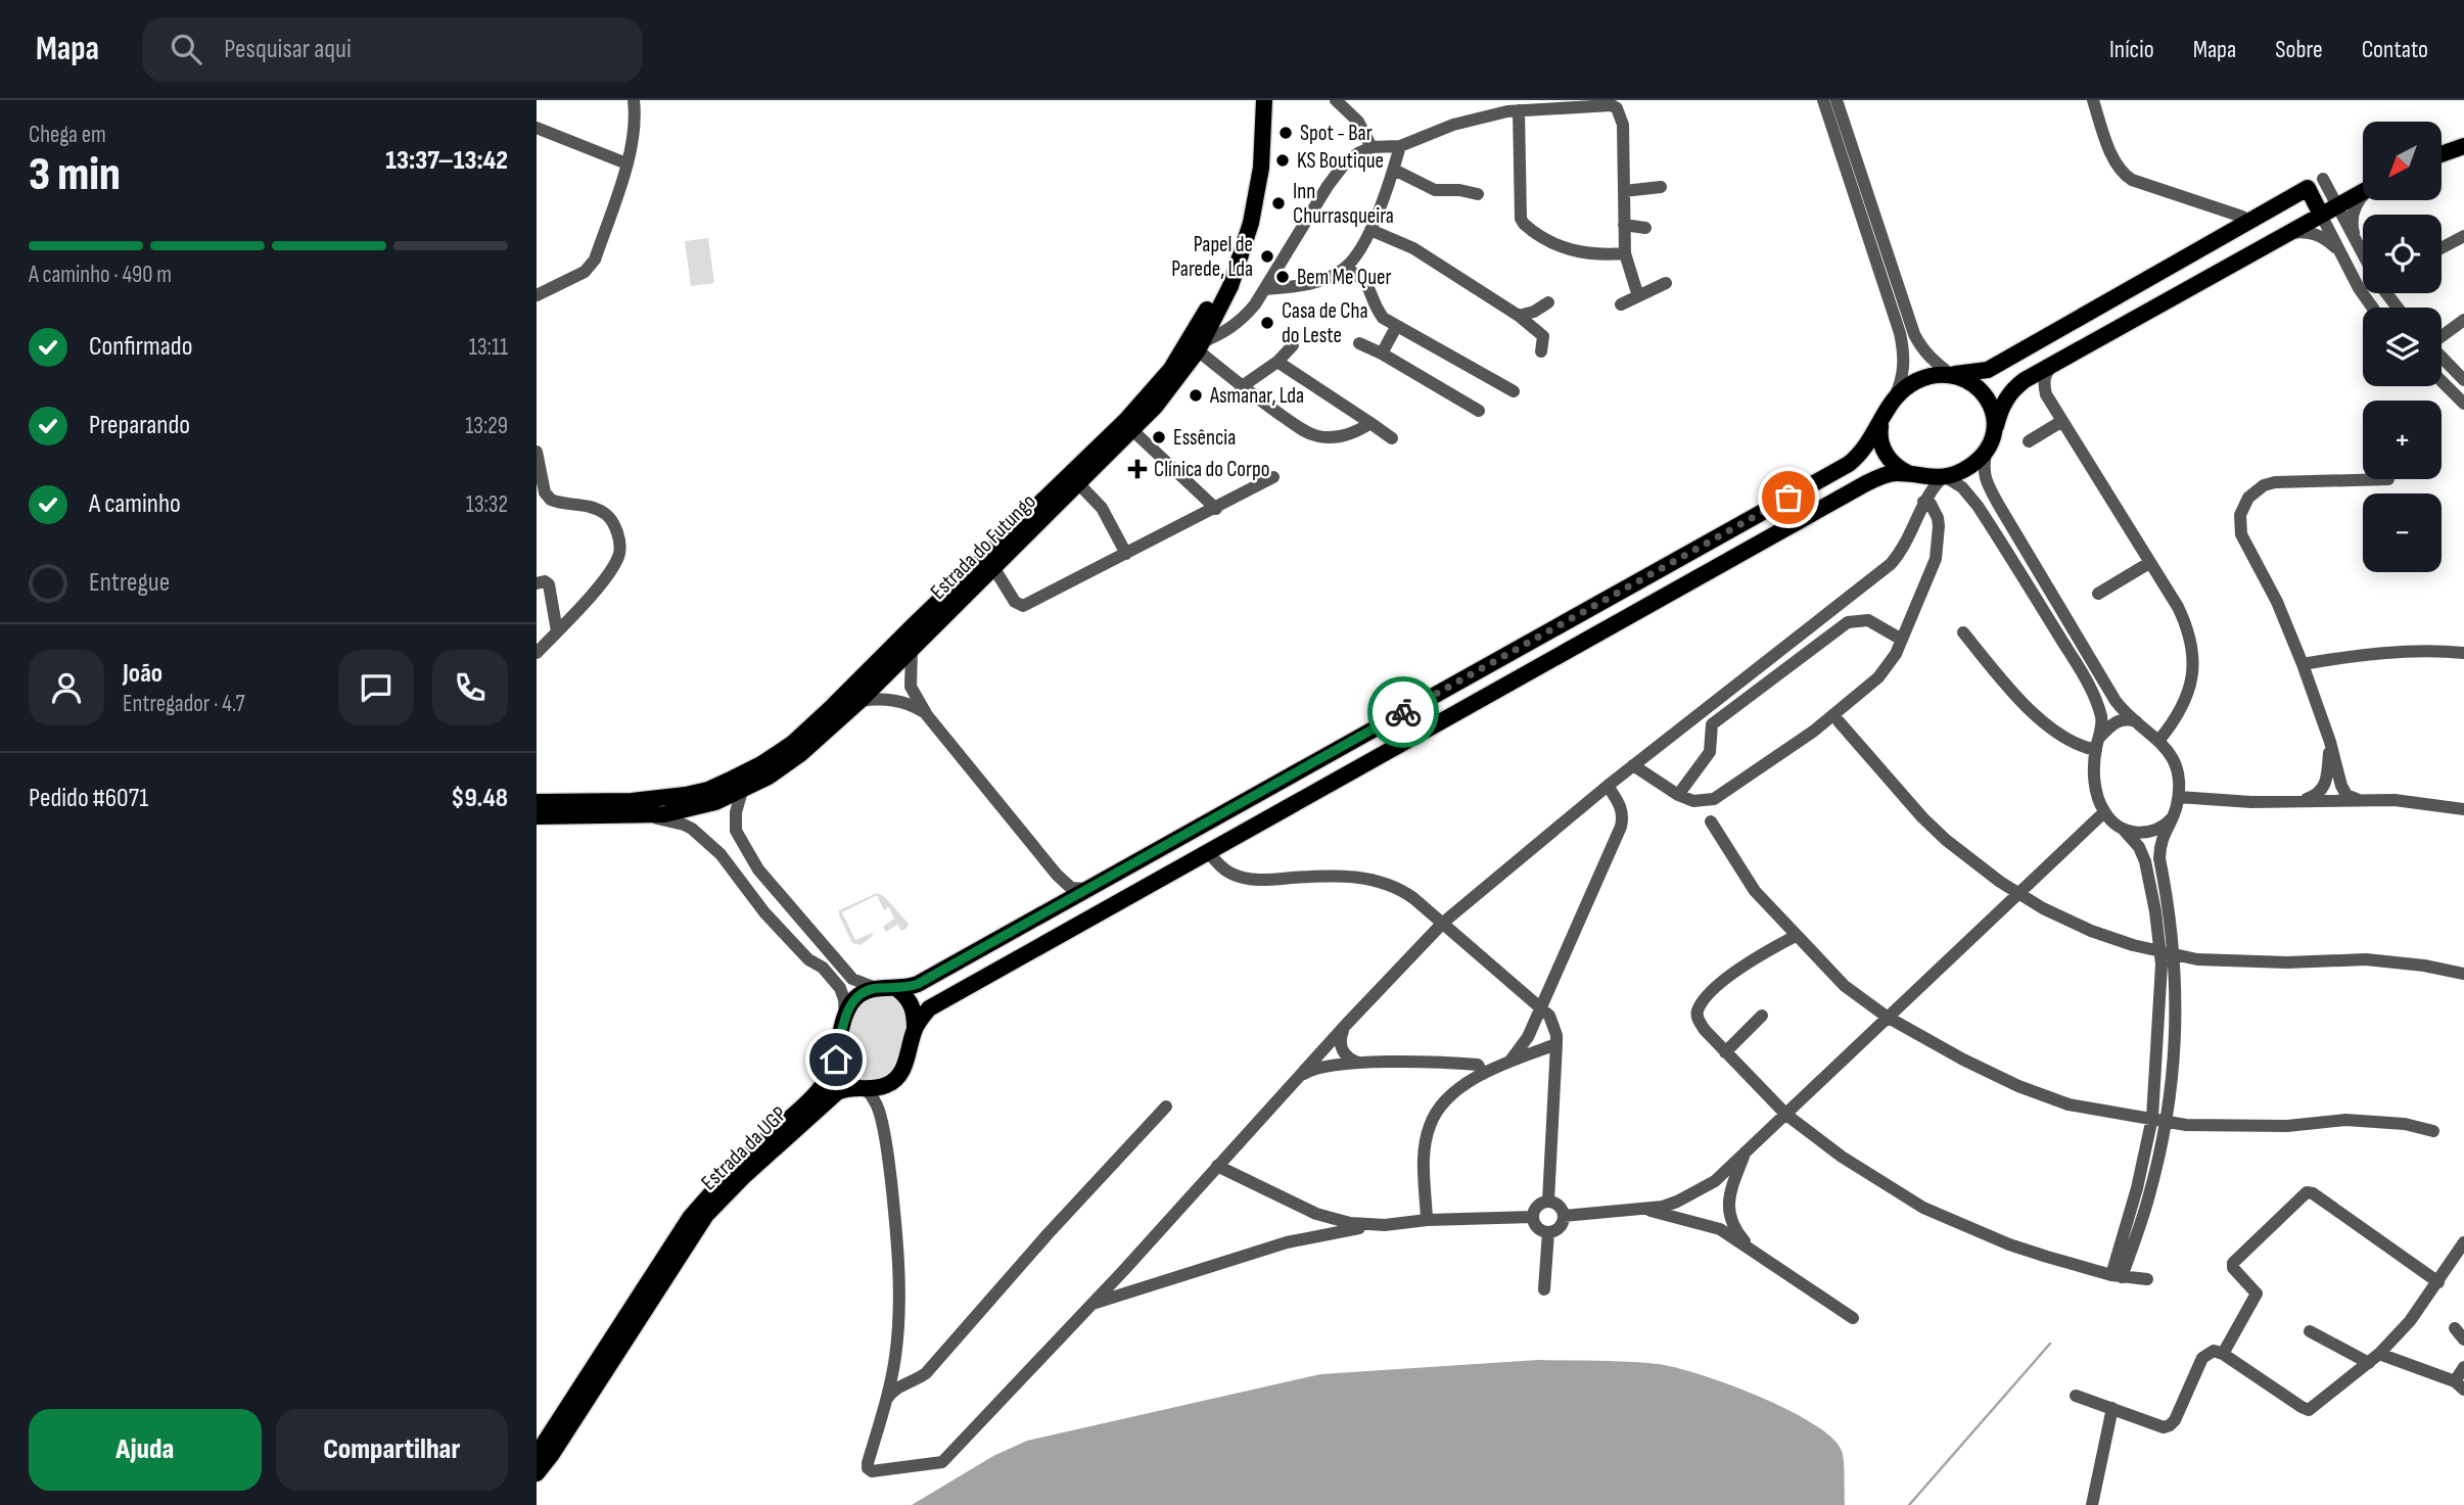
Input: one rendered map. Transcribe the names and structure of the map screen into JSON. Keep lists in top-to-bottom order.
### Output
{
  "streets": {
    "main road": ["Estrada do Futungo", "Estrada da UGP"]
  },
  "places": {
    "other": [
      "Spot - Bar",
      "KS Boutique",
      "Inn Churrasqueira",
      "Papel de Parede, Lda",
      "Bem Me Quer",
      "Casa de Cha do Leste",
      "Asmanar, Lda",
      "Essência"
    ],
    "health": ["Clínica do Corpo"]
  },
  "north": "bottom left",
  "page": {
    "header": "Mapa",
    "search": "Pesquisar aqui",
    "nav": [
      "Início",
      "Mapa",
      "Sobre",
      "Contato"
    ],
    "heading": ["3 min", "Chega em", "13:37–13:42"],
    "panel": [
      "João",
      "Entregador · 4.7",
      "Pedido #6071",
      "$9.48"
    ],
    "map_buttons": ["+", "−"],
    "bar": "A caminho · 490 m",
    "list": [
      ["Confirmado", "13:11"],
      ["Preparando", "13:29"],
      ["A caminho", "13:32"],
      "Entregue"
    ],
    "buttons": ["Ajuda", "Compartilhar"]
  }
}
